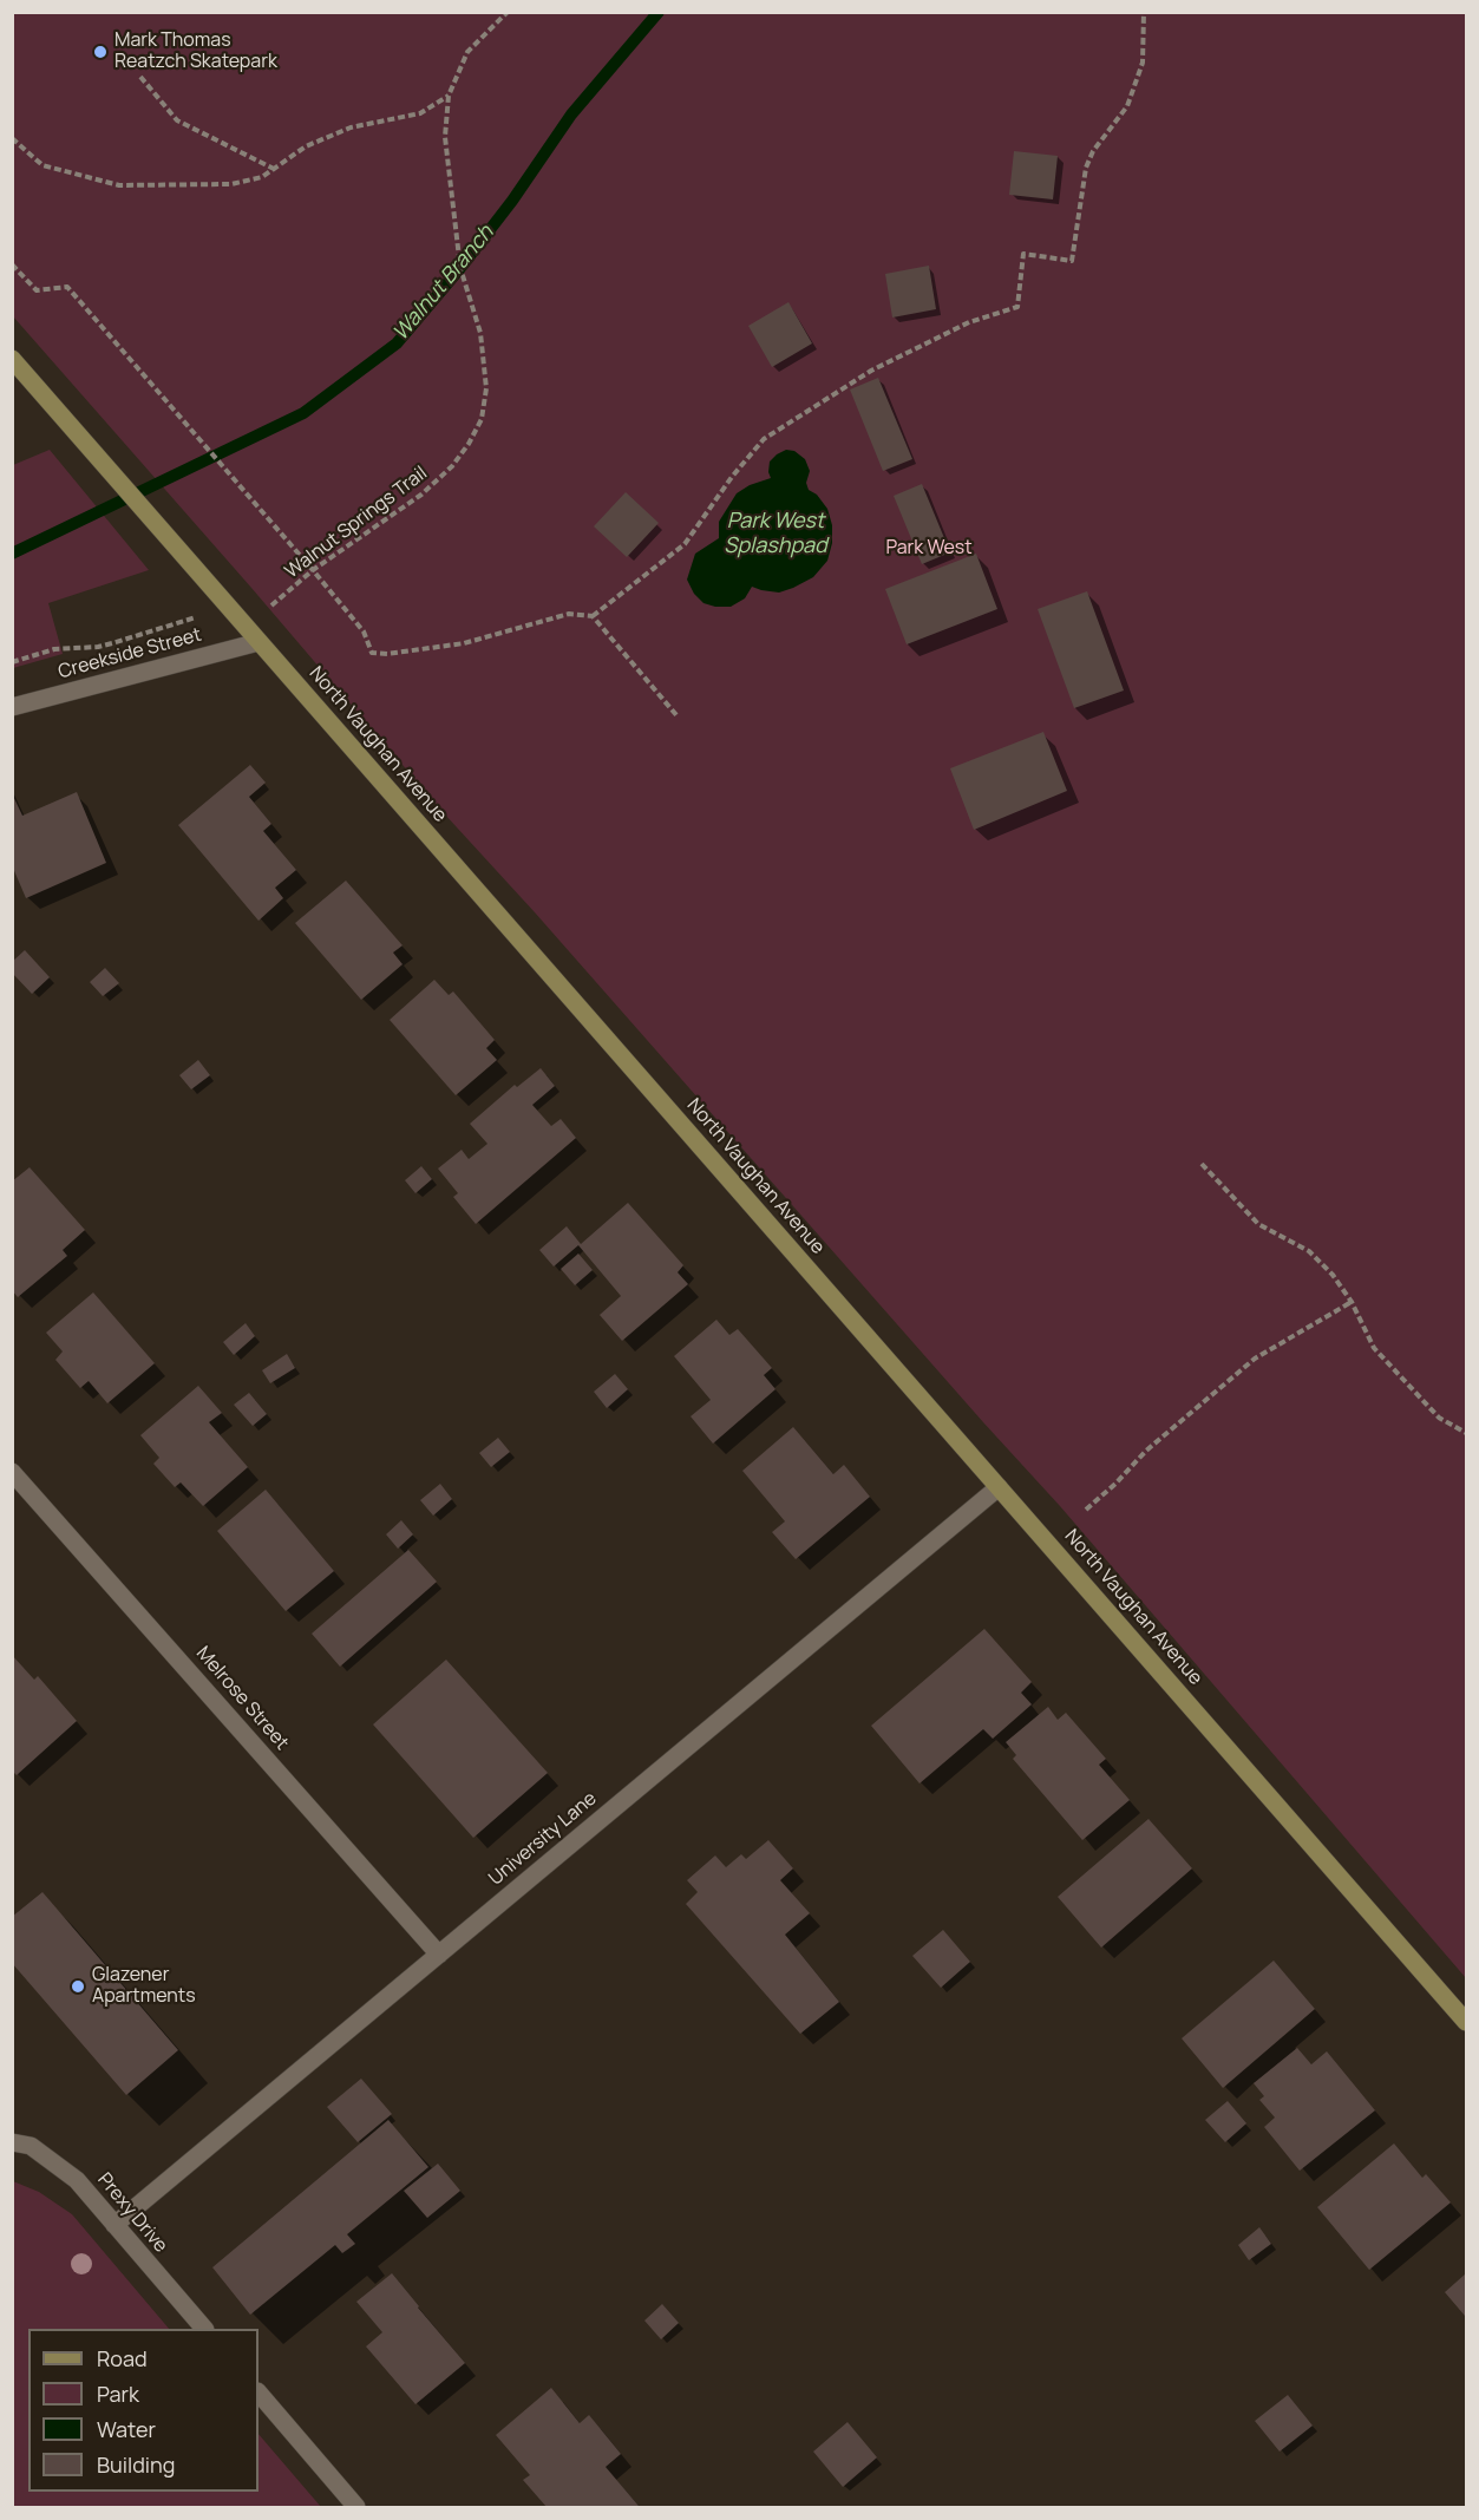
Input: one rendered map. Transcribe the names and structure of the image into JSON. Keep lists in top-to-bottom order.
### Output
{
  "streets": {
    "street": [
      "Creekside Street",
      "North Vaughan Avenue",
      "Melrose Street",
      "University Lane",
      "Prexy Drive"
    ],
    "path": ["Walnut Springs Trail"]
  },
  "crossings": [
    ["Walnut Springs Trail", "North Vaughan Avenue"],
    ["Creekside Street", "North Vaughan Avenue"],
    ["North Vaughan Avenue", "University Lane"],
    ["Melrose Street", "University Lane"],
    ["University Lane", "Prexy Drive"]
  ],
  "water": ["Walnut Branch", "Park West Splashpad"],
  "parks": ["Park West"],
  "places": ["Mark Thomas Reatzch Skatepark", "Glazener Apartments"],
  "legend": [
    "Road",
    "Park",
    "Water",
    "Building"
  ]
}
